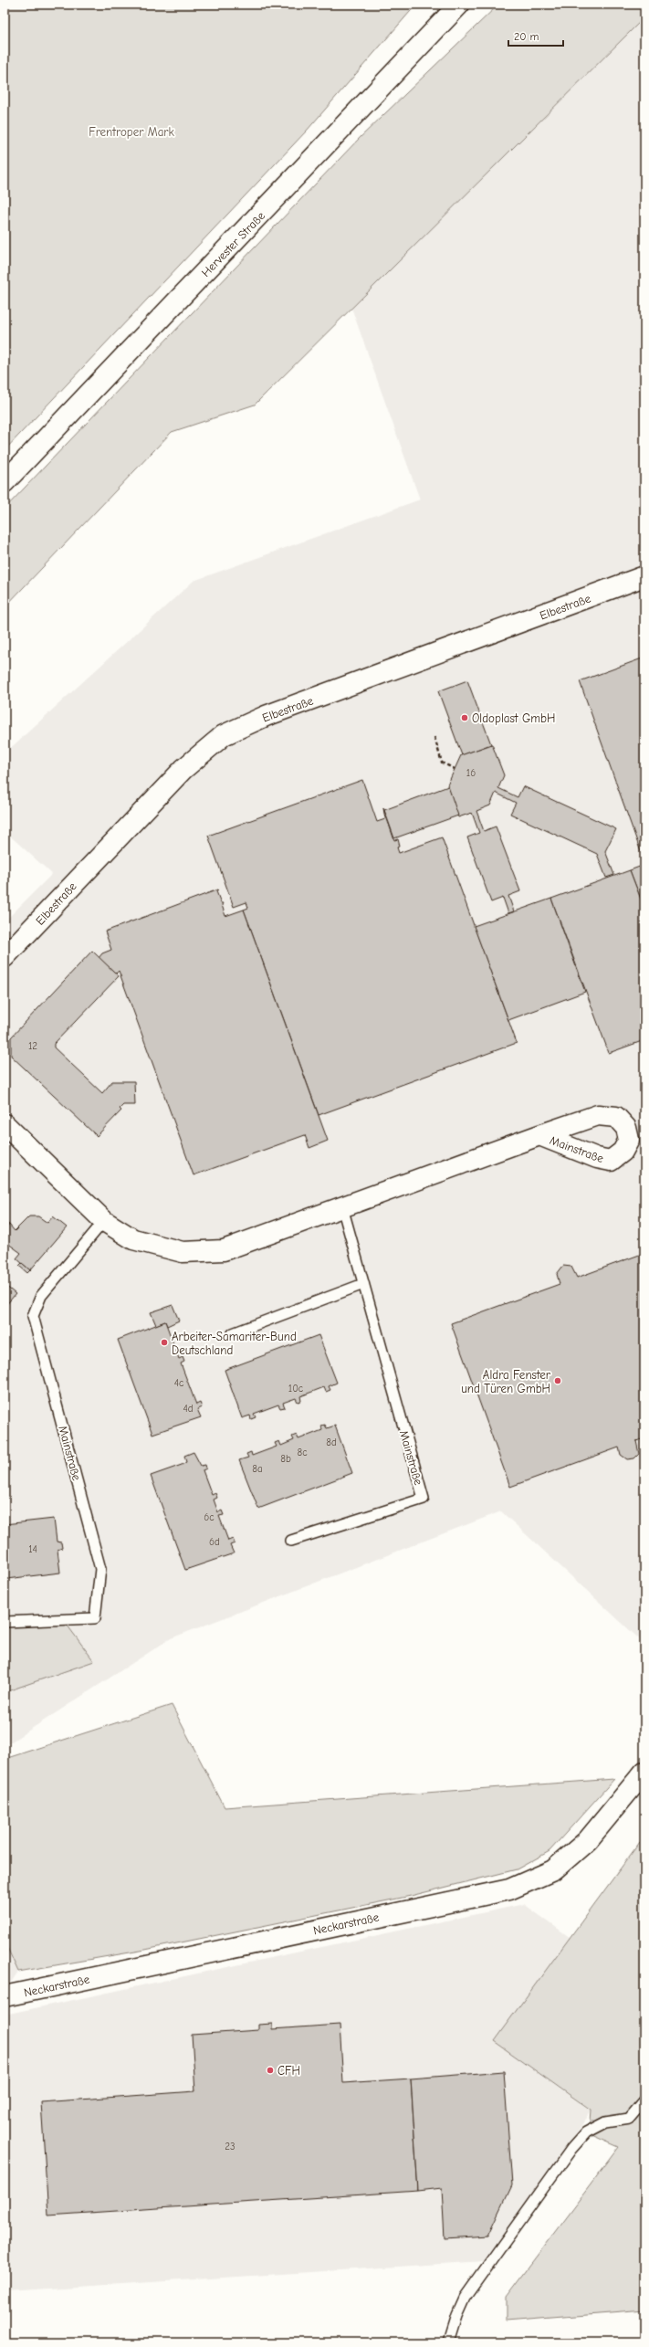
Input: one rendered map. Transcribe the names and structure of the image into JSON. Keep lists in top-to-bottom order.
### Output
{
  "streets": {
    "street": [
      "Hervester Straße",
      "Elbestraße",
      "Mainstraße",
      "Neckarstraße"
    ]
  },
  "parks": ["Frentroper Mark"],
  "places": [
    "Oldoplast GmbH",
    "Arbeiter-Samariter-Bund Deutschland",
    "Aldra Fenster und Türen GmbH",
    "CFH"
  ],
  "house_numbers": [
    "16",
    "12",
    "4c",
    "10c",
    "4d",
    "8d",
    "8c",
    "8b",
    "8a",
    "6c",
    "6d",
    "14",
    "23"
  ],
  "scale_bar": "20 m"
}
